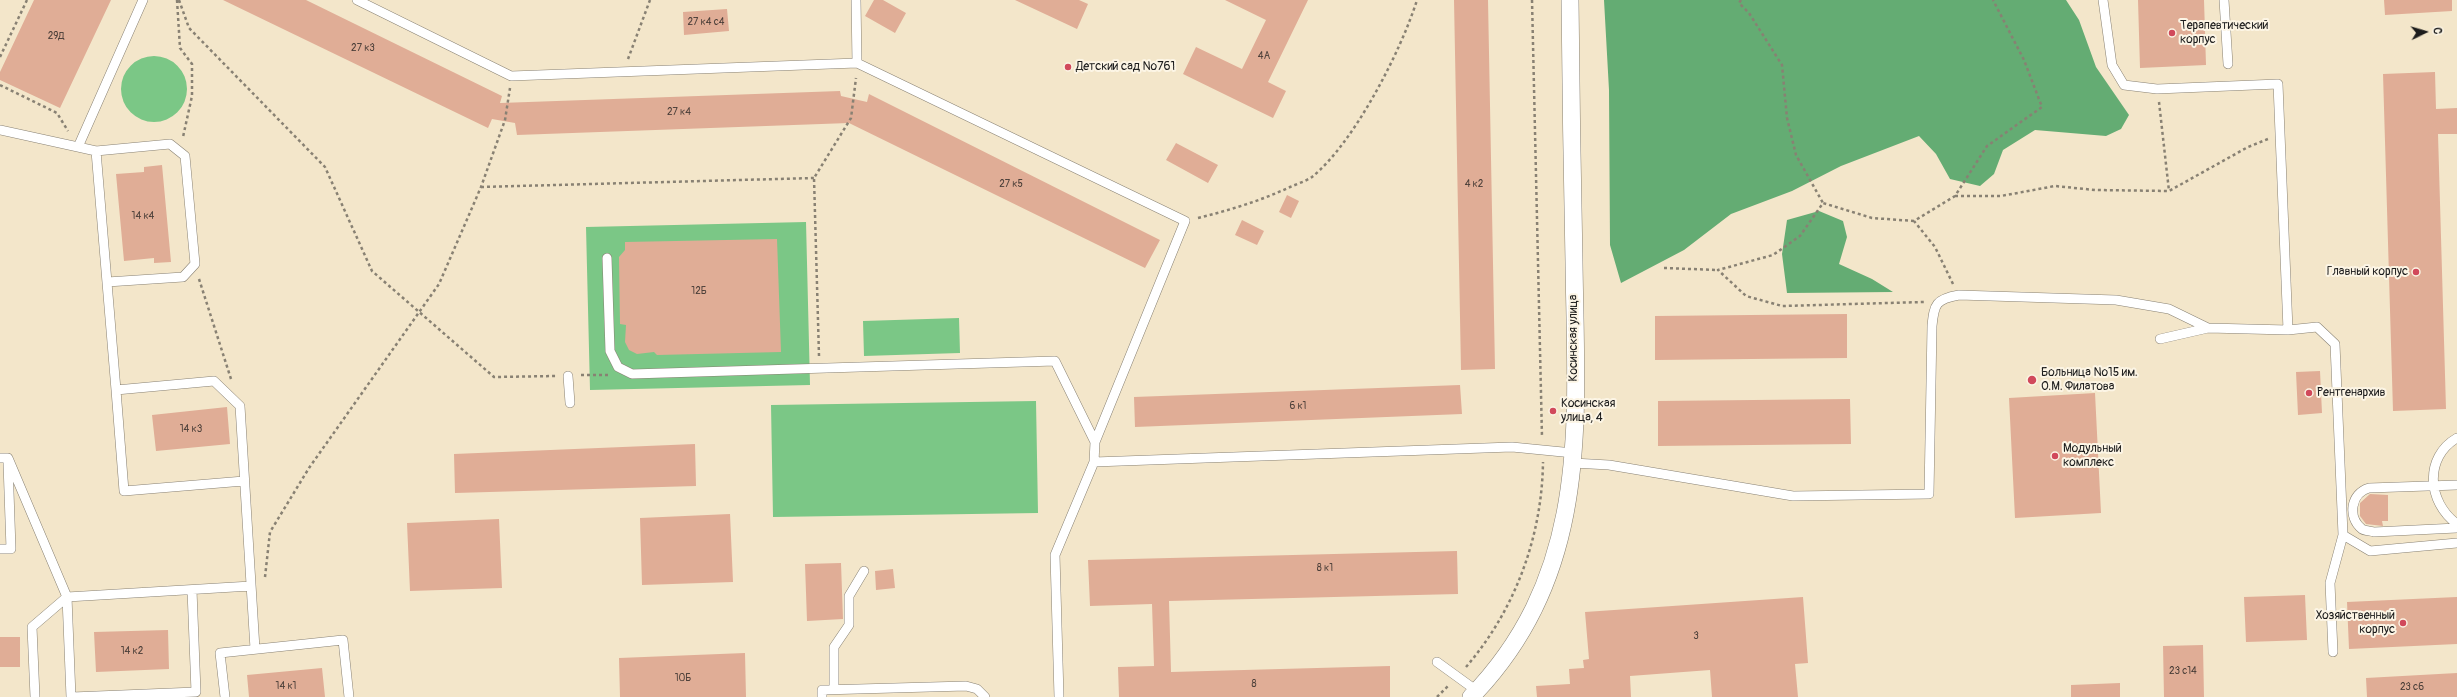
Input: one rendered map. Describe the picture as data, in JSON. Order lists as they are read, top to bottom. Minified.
{"streets":{"street":["Косинская улица"]},"places":["Терапевтический корпус","Детский сад №761","Главный корпус","Больница №15 им. О.М. Филатова","Рентгенархив","Косинская улица, 4","Модульный комплекс","Хозяйственный корпус"],"house_numbers":["27 к4 с4","29Д","27 к3","4А","27 к4","27 к5","4 к2","14 к4","12Б","6 к1","14 к3","8 к1","3","14 к2","23 с14","10Б","8","14 к1","23 с6"],"north":"right"}
